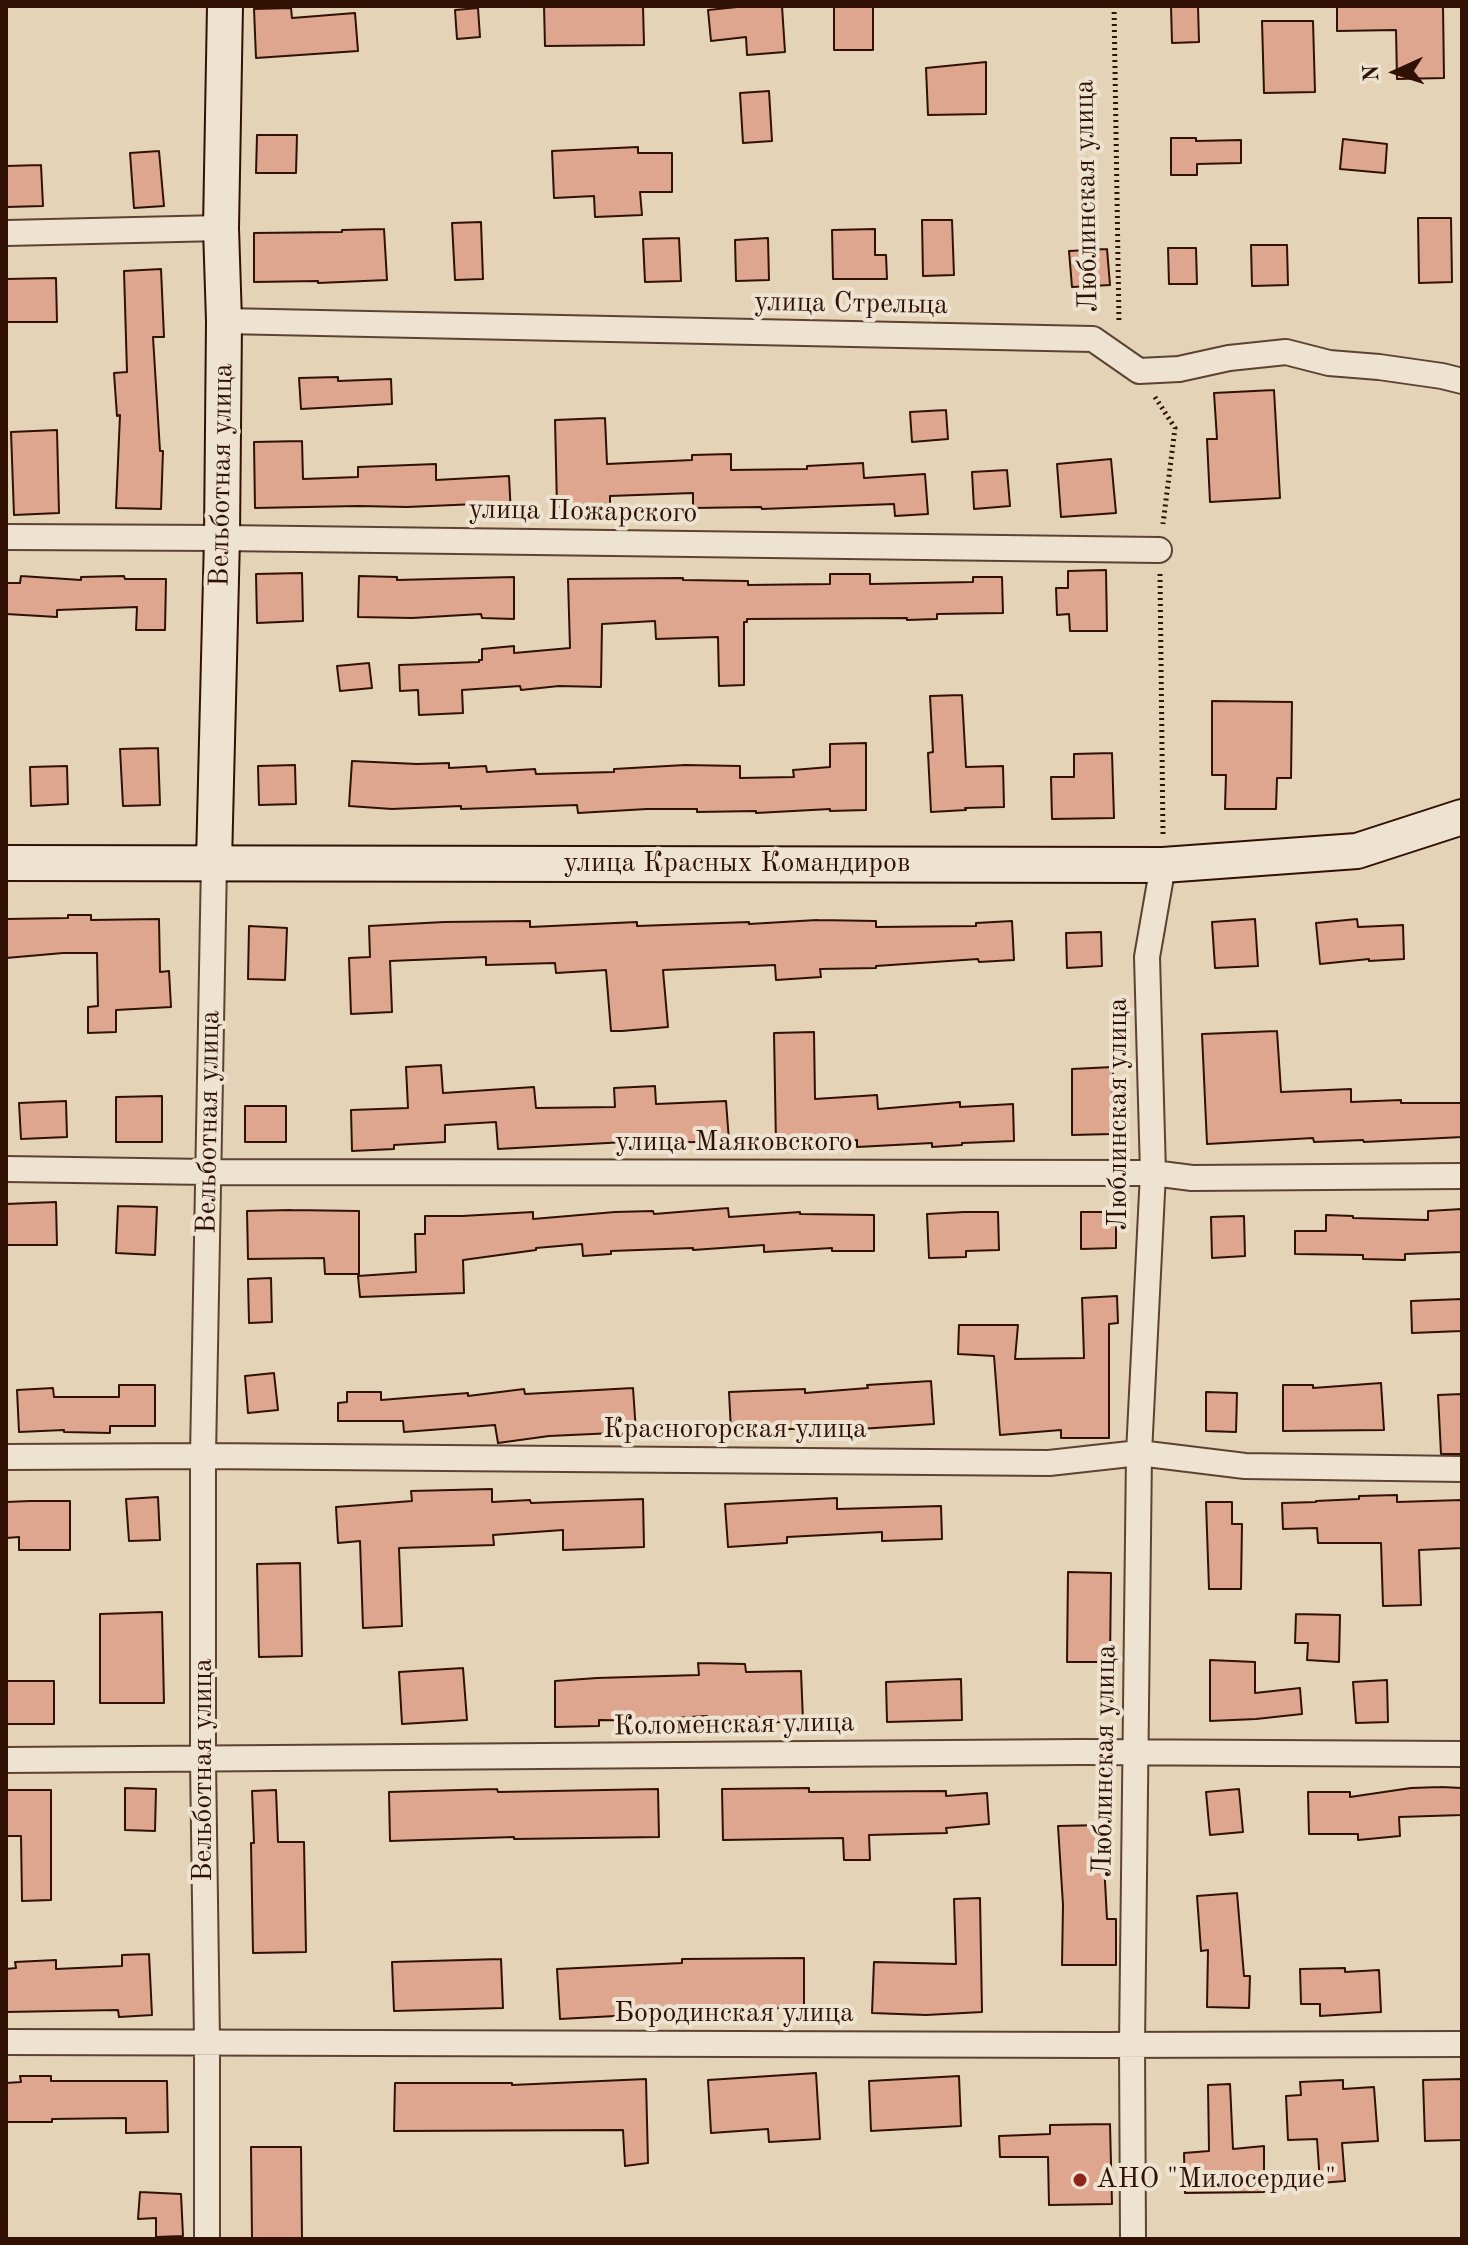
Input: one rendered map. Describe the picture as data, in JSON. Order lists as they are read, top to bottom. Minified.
{"streets":{"street":["Люблинская улица","улица Стрельца","Вельботная улица","улица Пожарского","улица Красных Командиров","улица Маяковского","Красногорская улица","Коломенская улица","Бородинская улица"]},"crossings":[["Люблинская улица","улица Стрельца"],["Люблинская улица","улица Пожарского"],["Люблинская улица","улица Красных Командиров"],["Люблинская улица","улица Маяковского"],["Люблинская улица","Красногорская улица"],["Люблинская улица","Коломенская улица"],["Люблинская улица","Бородинская улица"],["улица Стрельца","Вельботная улица"],["Вельботная улица","улица Пожарского"],["Вельботная улица","улица Красных Командиров"],["Вельботная улица","улица Маяковского"],["Вельботная улица","Красногорская улица"],["Вельботная улица","Коломенская улица"],["Вельботная улица","Бородинская улица"]],"places":["АНО \"Милосердие\""],"north":"left"}
